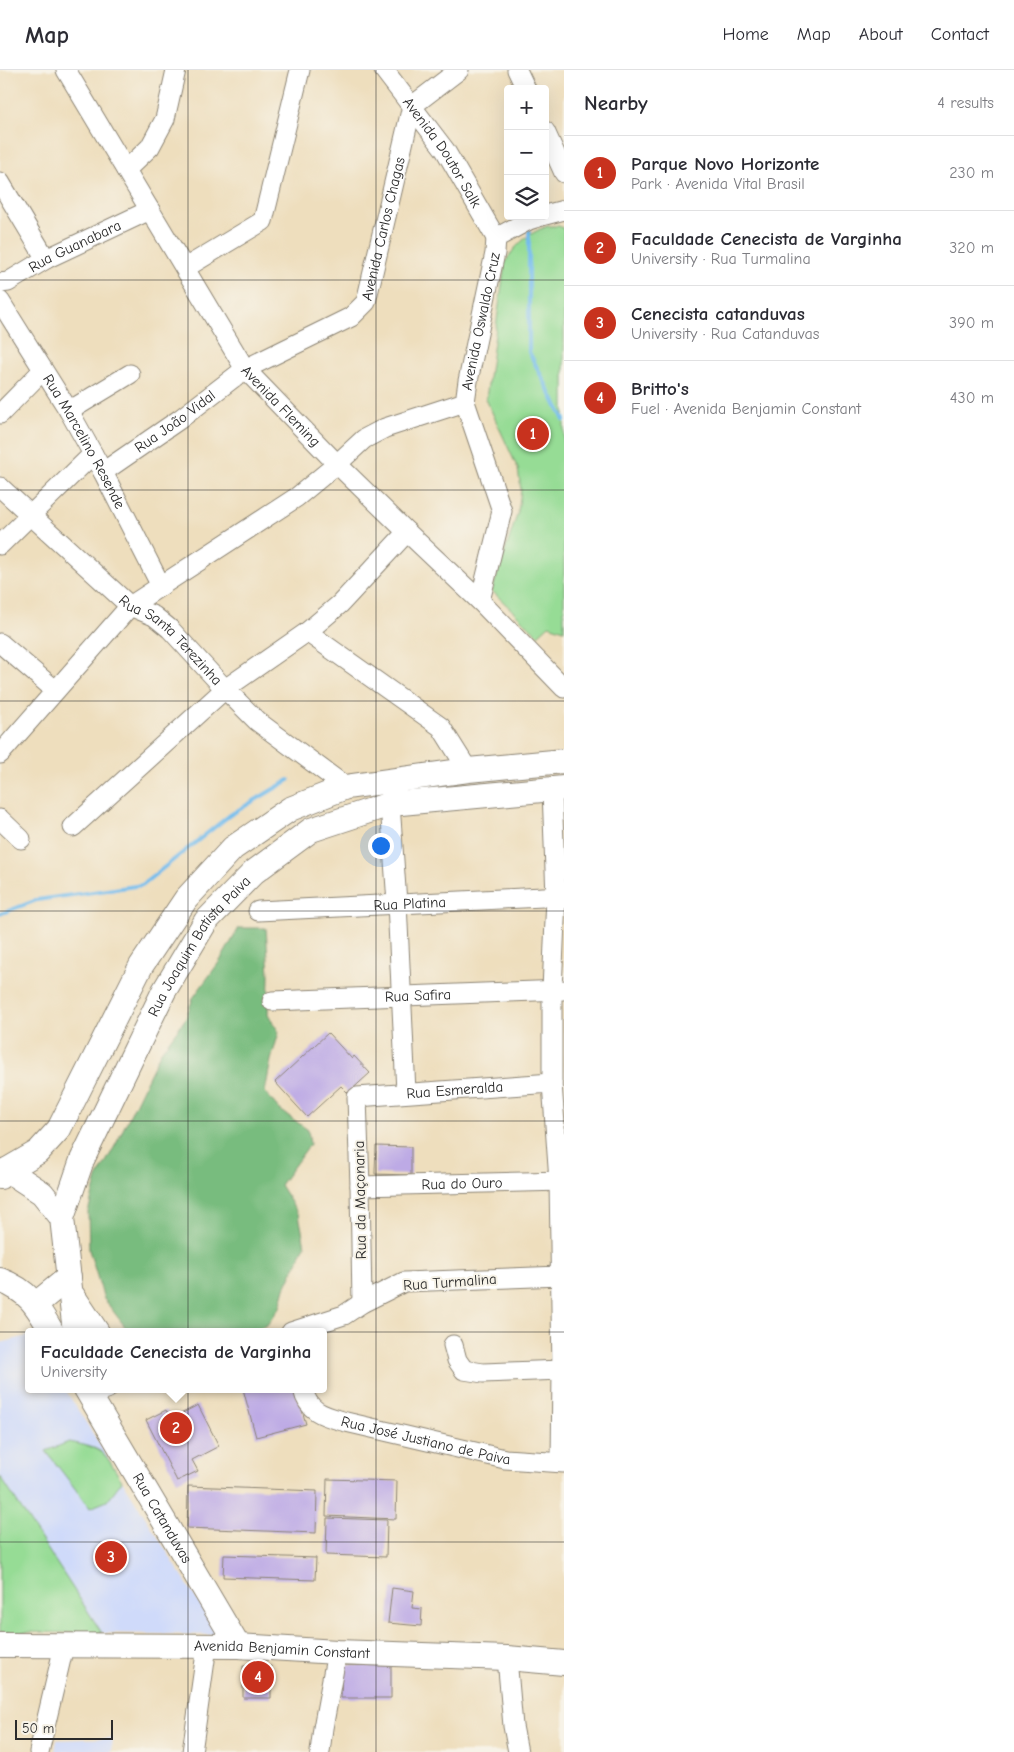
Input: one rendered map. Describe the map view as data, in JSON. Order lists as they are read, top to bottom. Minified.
{"streets":{"main road":["Rua Joaquim Batista Paiva","Rua Catanduvas","Avenida Benjamin Constant"],"street":["Avenida Doutor Salk","Avenida Carlos Chagas","Rua Guanabara","Avenida Oswaldo Cruz","Avenida Fleming","Rua João Vidal","Rua Marcelino Resende","Rua Santa Terezinha","Rua Platina","Rua Safira","Rua Esmeralda","Rua do Ouro","Rua da Maçonaria","Rua Turmalina","Rua José Justiano de Paiva"]},"crossings":[["Avenida Doutor Salk","Avenida Carlos Chagas"],["Avenida Doutor Salk","Avenida Oswaldo Cruz"],["Avenida Carlos Chagas","Avenida Fleming"],["Avenida Carlos Chagas","Rua João Vidal"],["Rua Guanabara","Avenida Fleming"],["Avenida Oswaldo Cruz","Avenida Fleming"],["Avenida Oswaldo Cruz","Rua Marcelino Resende"],["Avenida Oswaldo Cruz","Rua Santa Terezinha"],["Avenida Fleming","Rua João Vidal"],["Rua João Vidal","Rua Marcelino Resende"],["Rua Esmeralda","Rua da Maçonaria"],["Rua do Ouro","Rua da Maçonaria"],["Rua da Maçonaria","Rua Turmalina"],["Rua Catanduvas","Avenida Benjamin Constant"]],"scale_bar":"50 m","page":{"header":"Map","nav":["Home","Map","About","Contact"],"heading":["Nearby","4 results"],"map_buttons":["+","−"],"list":[{"mark":"1","name":"Parque Novo Horizonte","note":"Park · Avenida Vital Brasil","value":"230 m"},{"mark":"2","name":"Faculdade Cenecista de Varginha","note":"University · Rua Turmalina","value":"320 m"},{"mark":"3","name":"Cenecista catanduvas","note":"University · Rua Catanduvas","value":"390 m"},{"mark":"4","name":"Britto's","note":"Fuel · Avenida Benjamin Constant","value":"430 m"}],"pins":["1","2","3","4"],"popup":["Faculdade Cenecista de Varginha","University"],"scale":"50 m"}}
